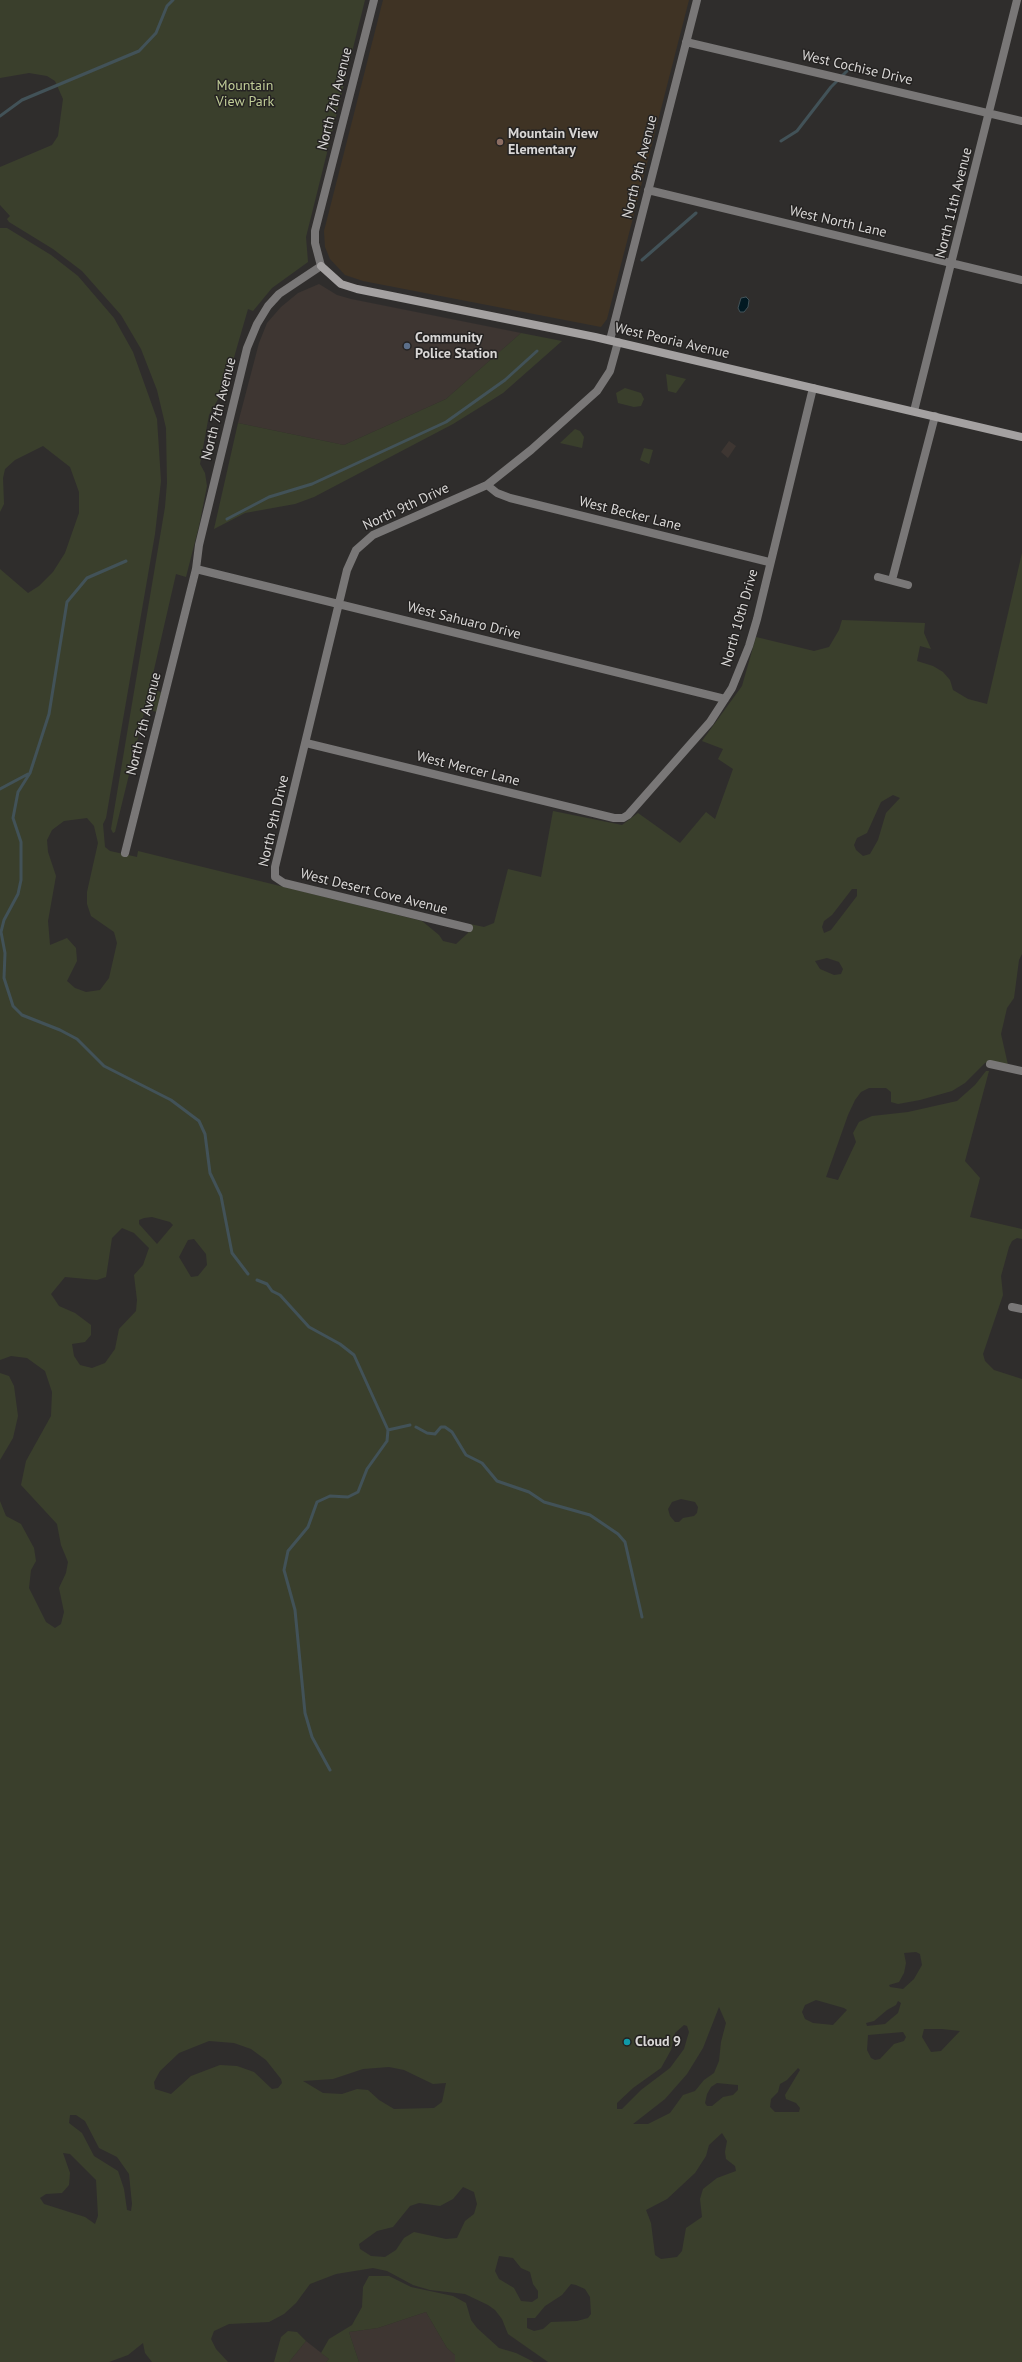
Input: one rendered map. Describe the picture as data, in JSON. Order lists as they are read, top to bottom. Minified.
{"streets":{"main road":["West Peoria Avenue"],"street":["West Cochise Drive","North 7th Avenue","North 9th Avenue","North 11th Avenue","West North Lane","North 9th Drive","West Becker Lane","North 10th Drive","West Sahuaro Drive","West Mercer Lane","West Desert Cove Avenue"]},"crossings":[["West Cochise Drive","North 9th Avenue"],["West Cochise Drive","North 11th Avenue"],["North 7th Avenue","West Peoria Avenue"],["North 7th Avenue","West Sahuaro Drive"],["North 9th Avenue","West North Lane"],["North 9th Avenue","West Peoria Avenue"],["North 9th Avenue","North 9th Drive"],["North 11th Avenue","West North Lane"],["North 11th Avenue","West Peoria Avenue"],["West Peoria Avenue","North 9th Drive"],["West Peoria Avenue","North 10th Drive"],["North 9th Drive","West Becker Lane"],["North 9th Drive","West Sahuaro Drive"],["North 9th Drive","West Mercer Lane"],["North 9th Drive","West Desert Cove Avenue"],["West Becker Lane","North 10th Drive"],["North 10th Drive","West Sahuaro Drive"],["North 10th Drive","West Mercer Lane"]],"parks":["Mountain View Park"],"places":["Mountain View Elementary","Community Police Station","Cloud 9"]}
